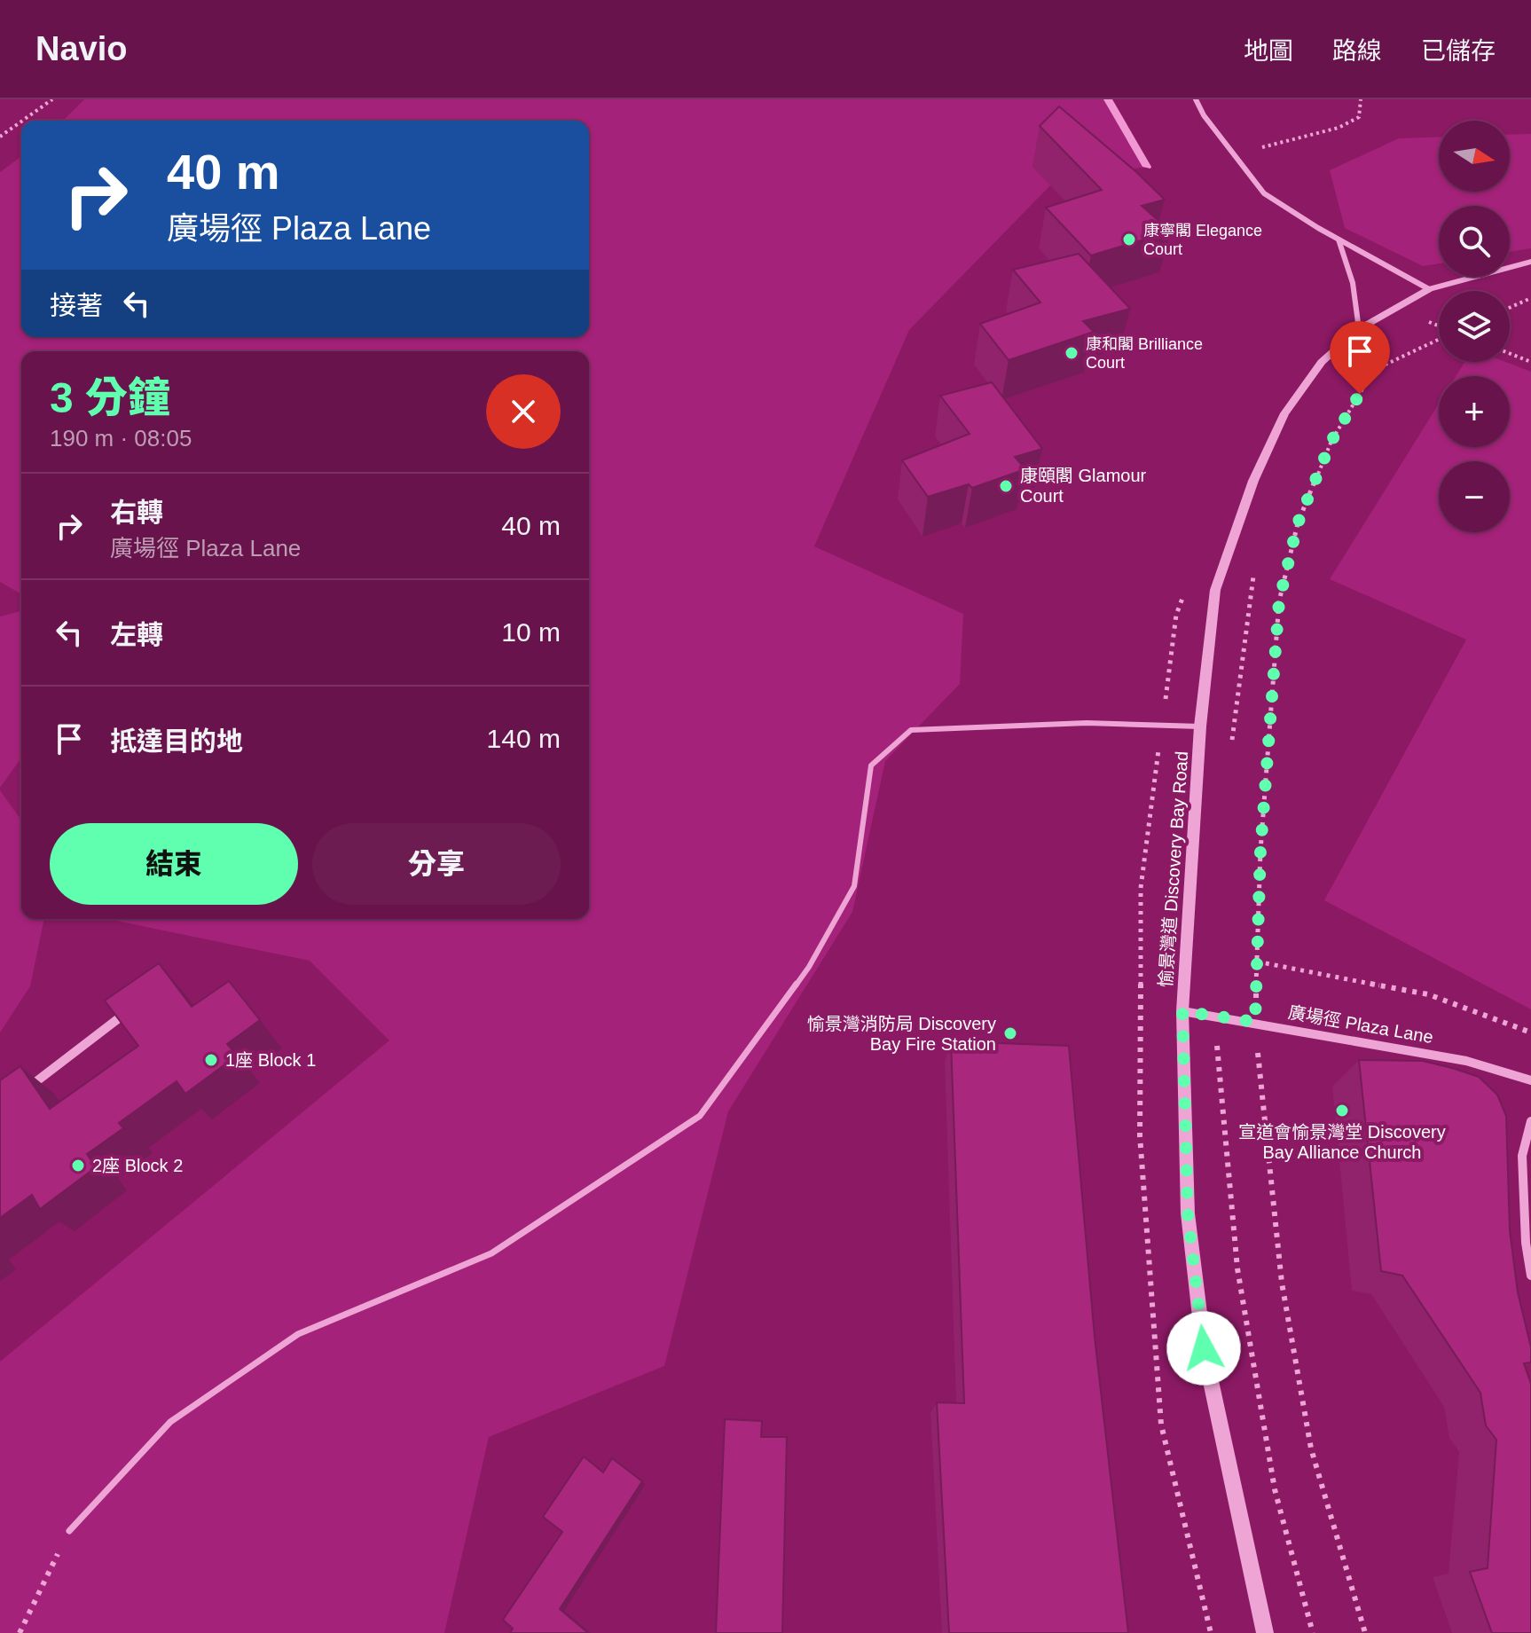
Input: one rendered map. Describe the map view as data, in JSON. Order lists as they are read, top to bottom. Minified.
{"streets":{"street":["愉景灣道 Discovery Bay Road","廣場徑 Plaza Lane"]},"crossings":[["愉景灣道 Discovery Bay Road","廣場徑 Plaza Lane"]],"places":["康寧閣 Elegance Court","康和閣 Brilliance Court","康頤閣 Glamour Court","愉景灣消防局 Discovery Bay Fire Station","1座 Block 1","宣道會愉景灣堂 Discovery Bay Alliance Church","2座 Block 2"],"north":"right","page":{"header":"Navio","nav":["地圖","路線","已儲存"],"map_buttons":["+","−"],"turn":["40 m","廣場徑 Plaza Lane"],"then":"接著","heading":["3 分鐘","190 m · 08:05"],"list":[{"name":"右轉","note":"廣場徑 Plaza Lane","value":"40 m"},{"name":"左轉","value":"10 m"},{"name":"抵達目的地","value":"140 m"}],"buttons":["結束","分享"]}}
